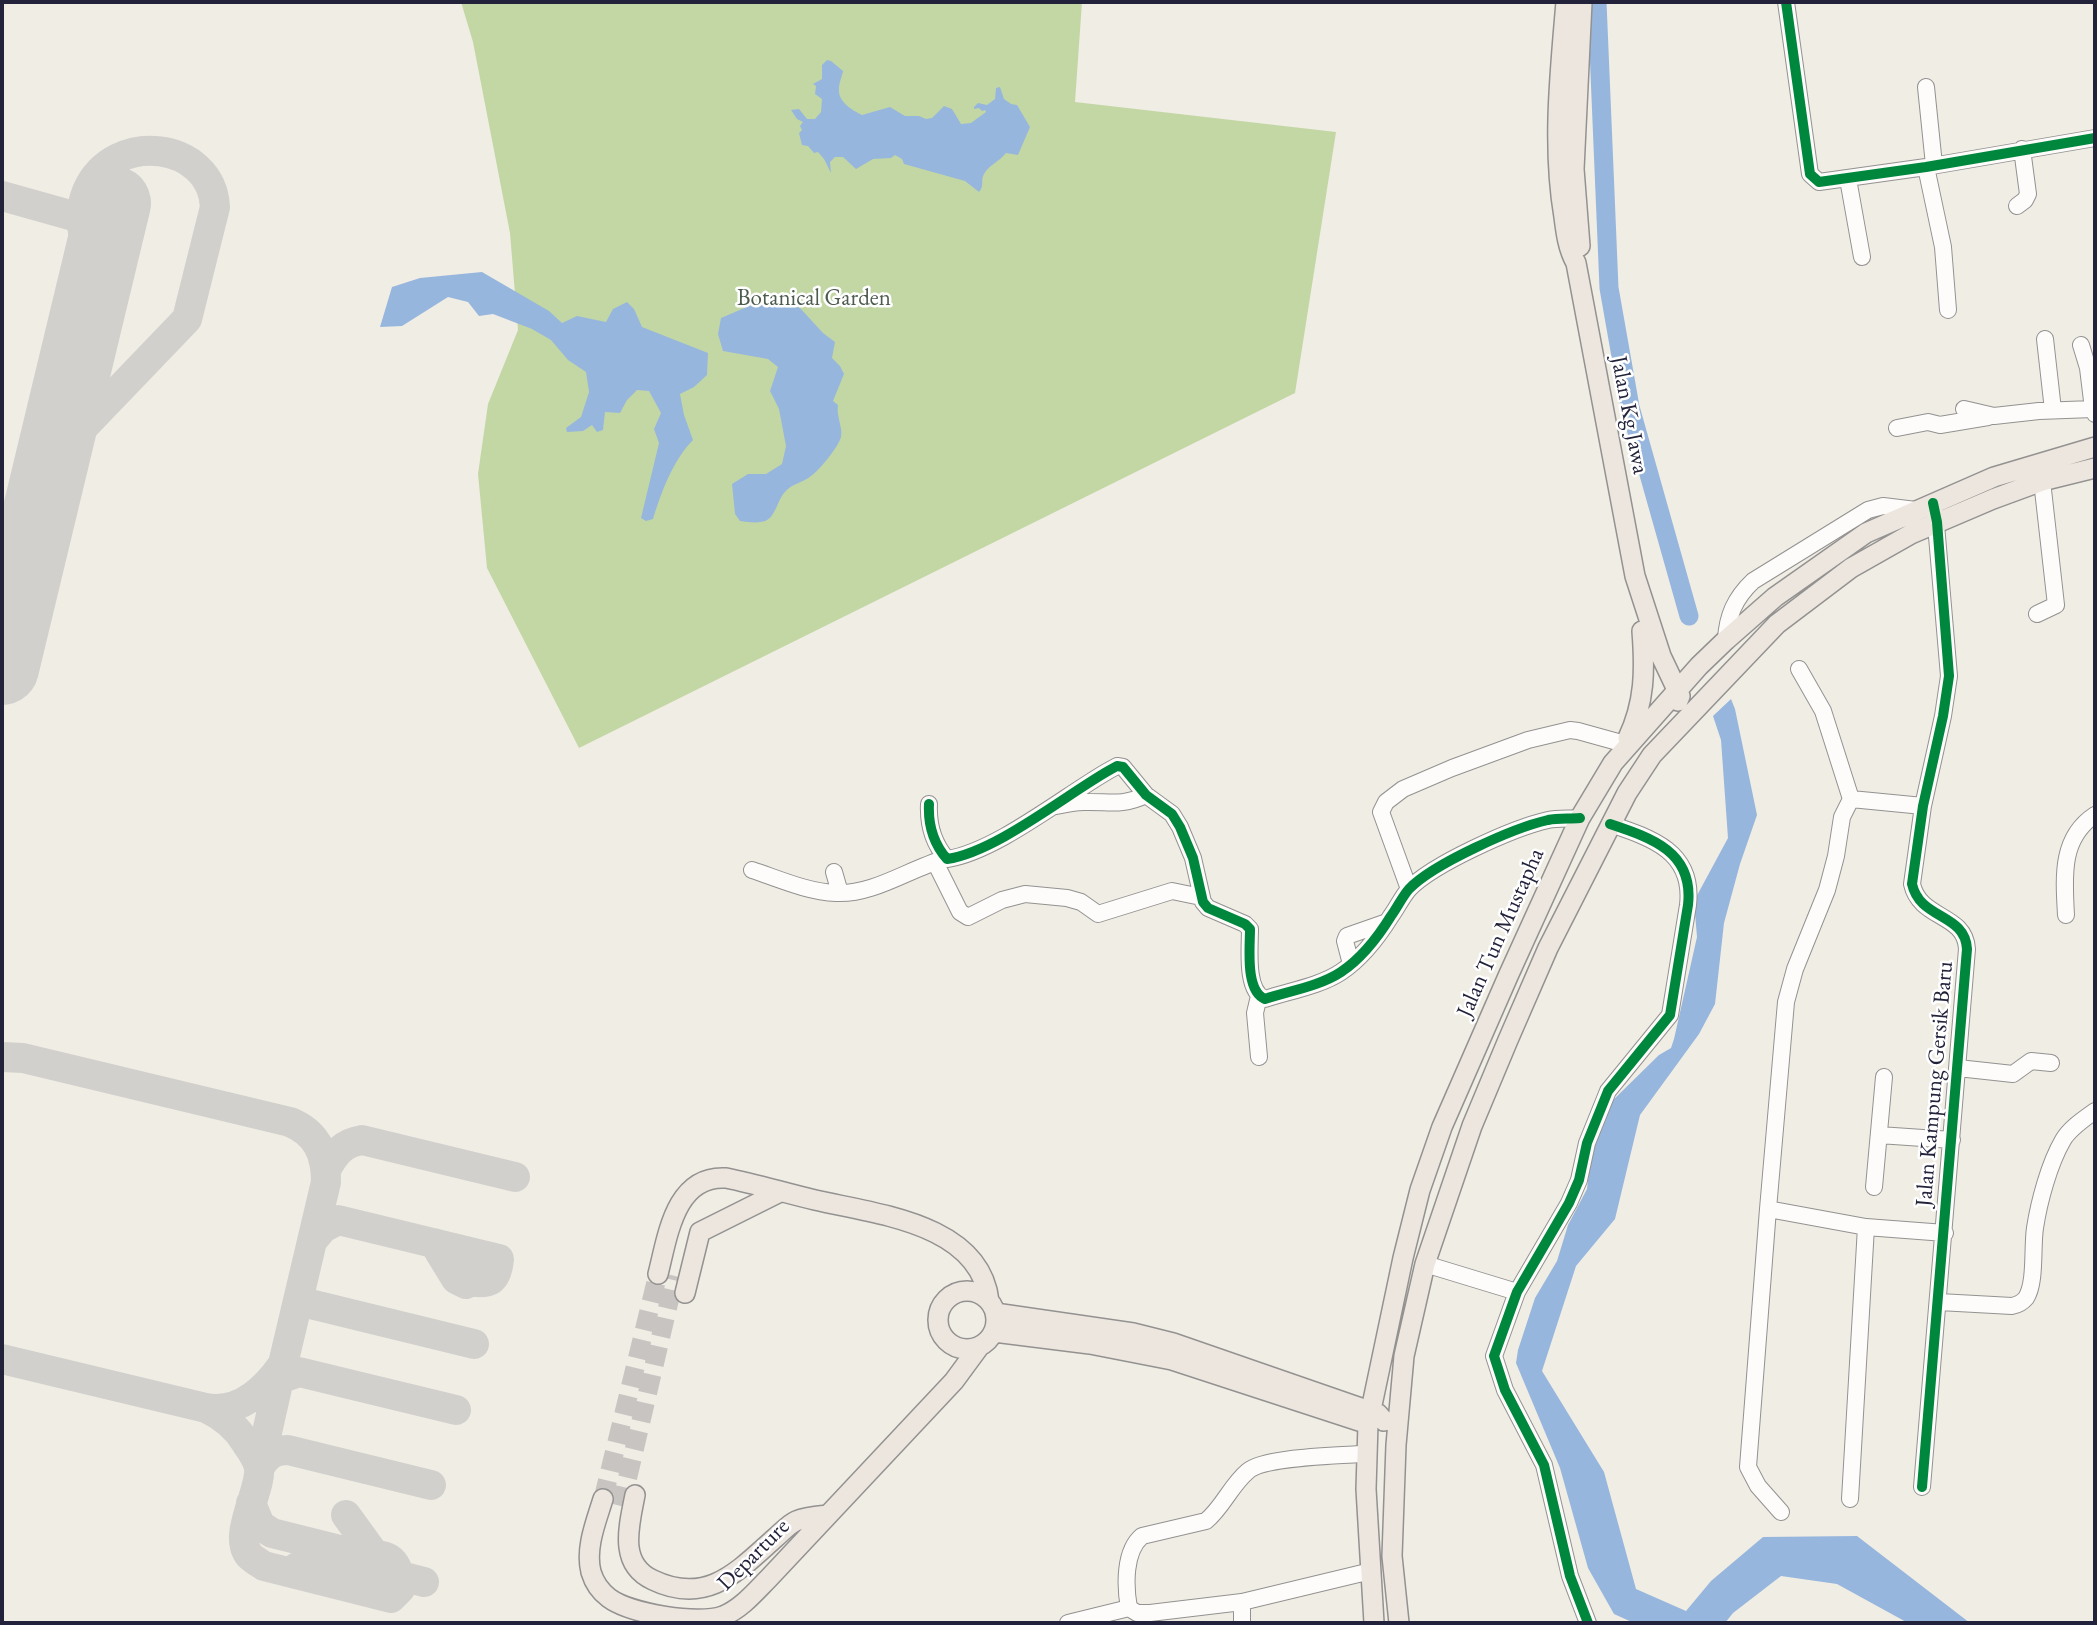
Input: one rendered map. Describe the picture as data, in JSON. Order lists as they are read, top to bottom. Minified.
{"streets":{"main road":["Jalan Kg Jawa","Jalan Tun Mustapha","Departure"],"street":["Jalan Kampung Gersik Baru"]},"crossings":[["Jalan Kg Jawa","Jalan Tun Mustapha"],["Jalan Tun Mustapha","Jalan Kampung Gersik Baru"]],"parks":["Botanical Garden"]}
